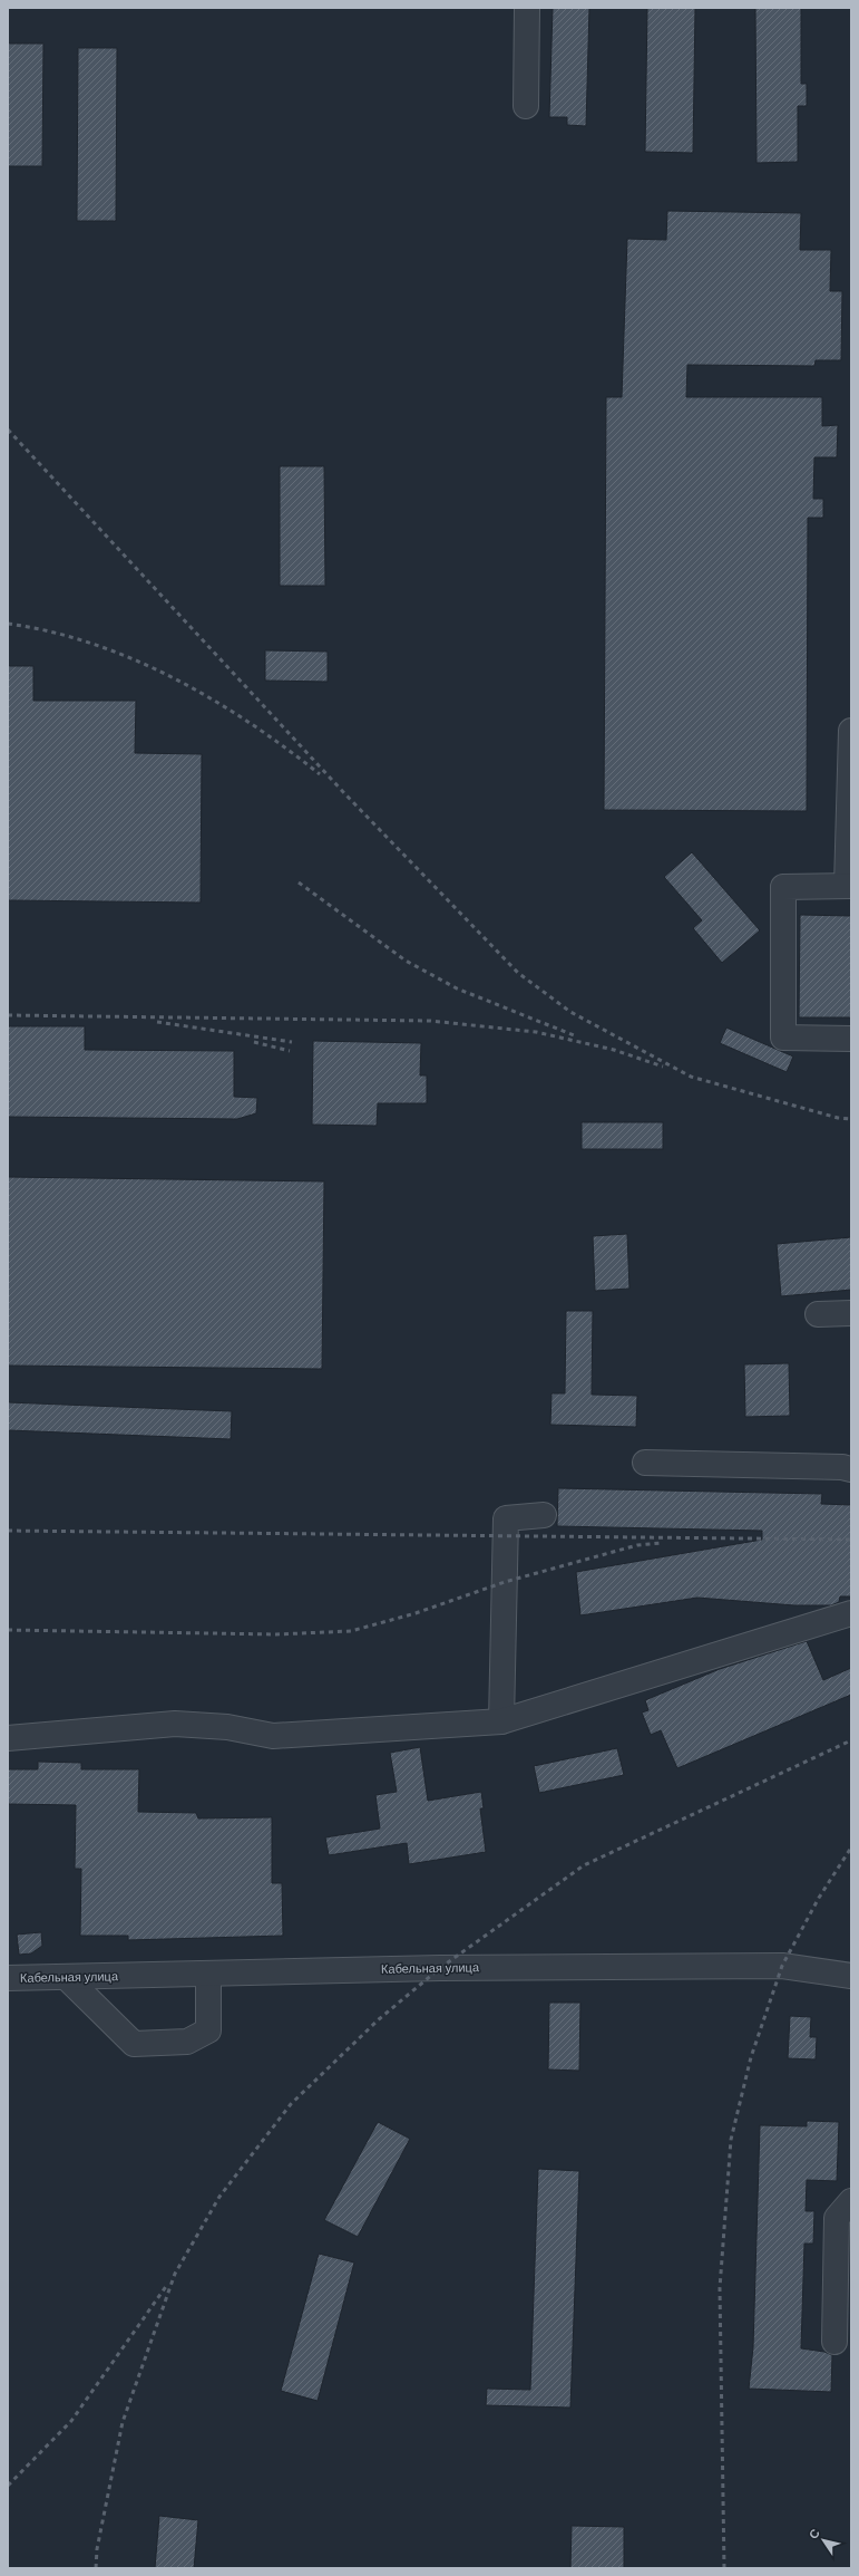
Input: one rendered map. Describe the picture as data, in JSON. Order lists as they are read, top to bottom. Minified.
{"streets":{"street":["Кабельная улица"]},"north":"top left"}
